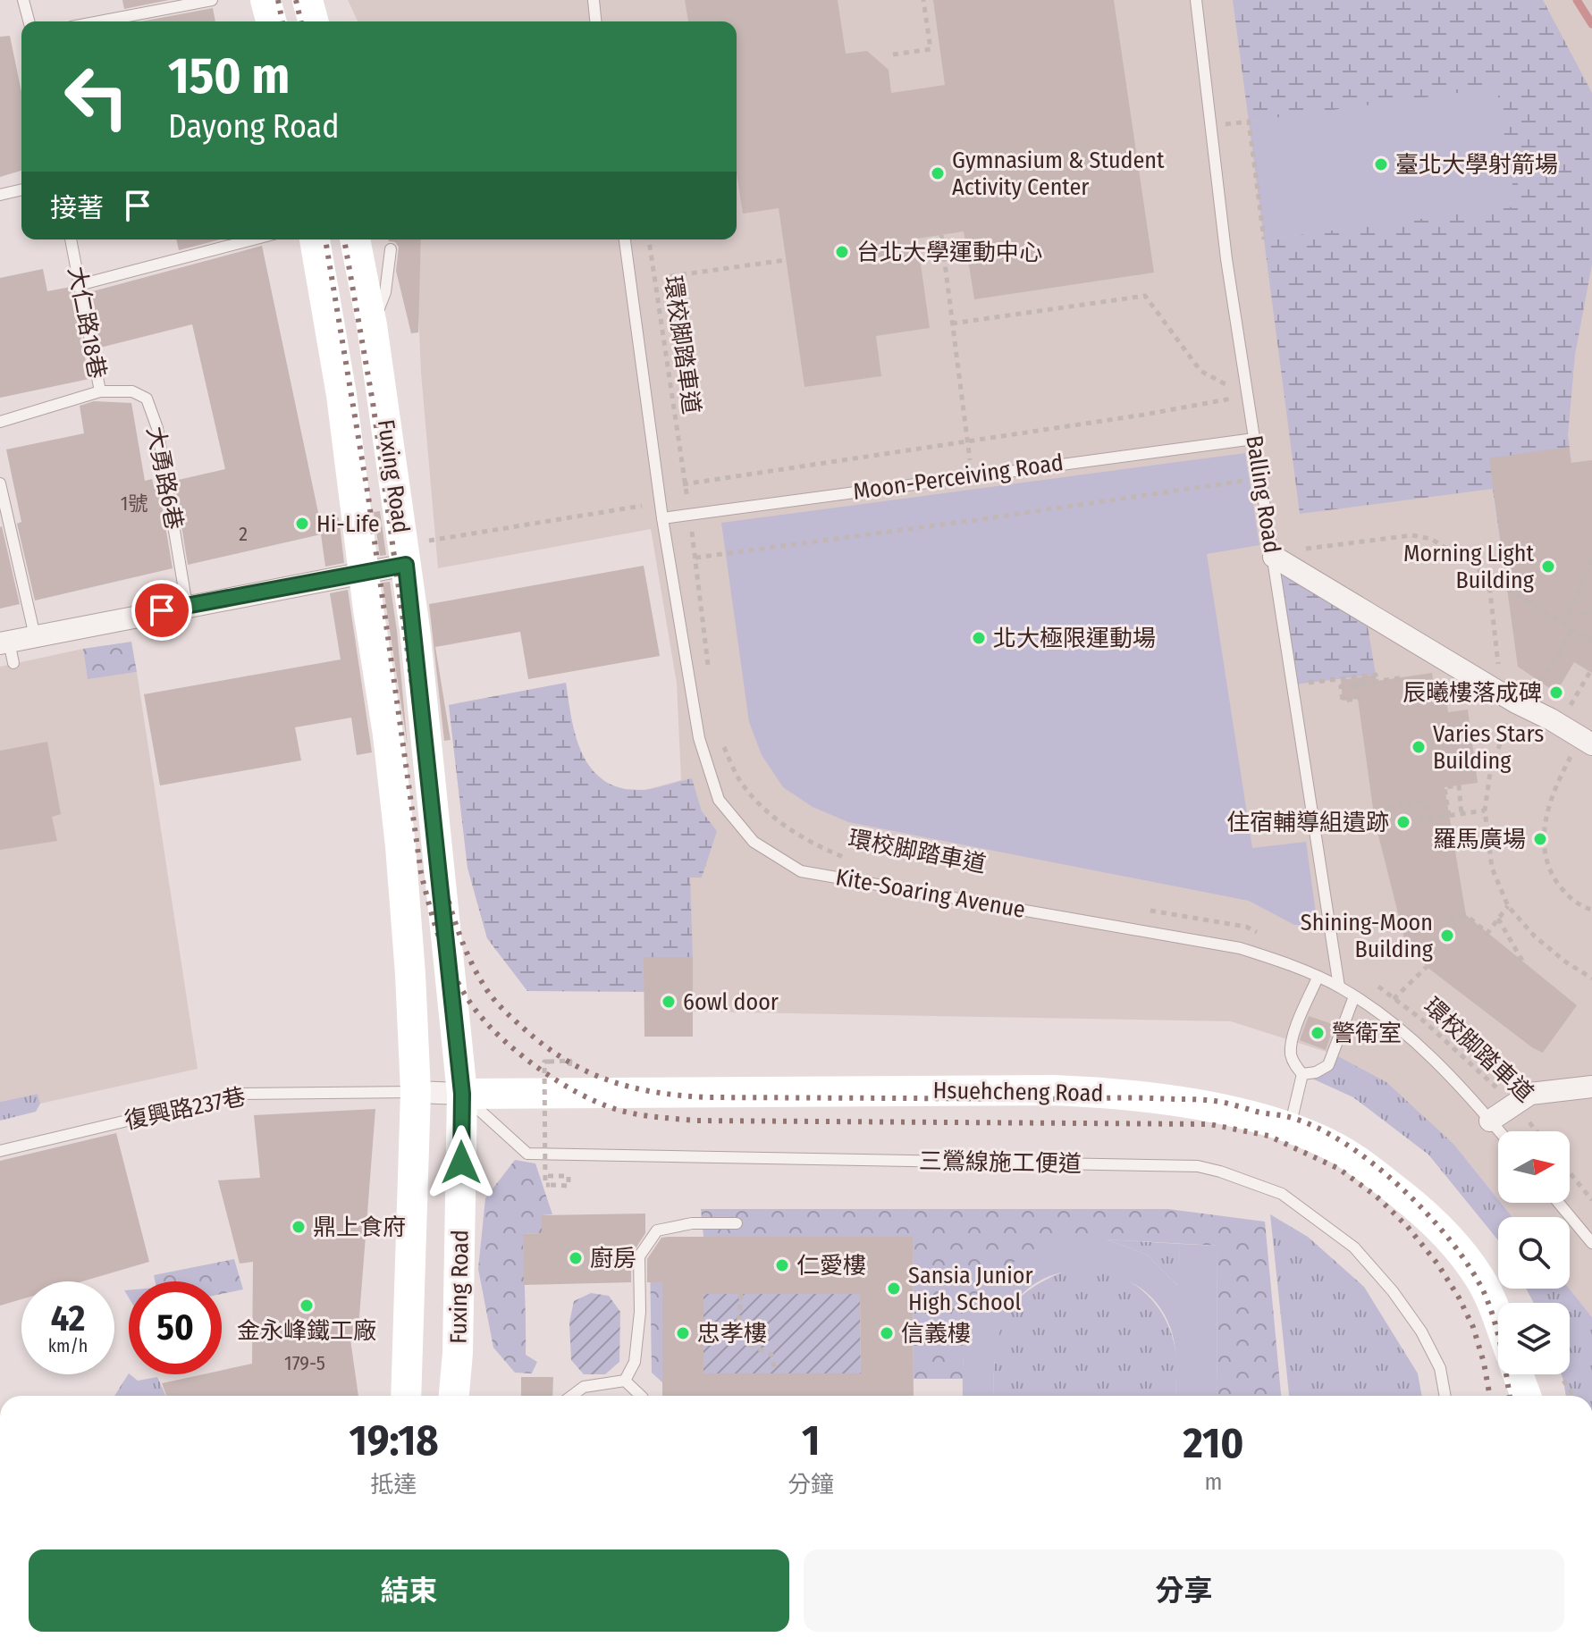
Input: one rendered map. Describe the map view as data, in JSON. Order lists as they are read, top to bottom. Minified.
{"streets":{"main road":["Fuxing Road","Hsuehcheng Road"],"lane":["大仁路18巷","Moon-Perceiving Road","大勇路6巷","Balling Road","Kite-Soaring Avenue","復興路237巷","三鶯線施工便道"],"path":["環校脚踏車道"]},"crossings":[["大仁路18巷","大勇路6巷"],["環校脚踏車道","Moon-Perceiving Road"],["環校脚踏車道","Balling Road"],["Fuxing Road","Hsuehcheng Road"],["Fuxing Road","復興路237巷"],["Fuxing Road","三鶯線施工便道"],["Moon-Perceiving Road","Balling Road"],["Moon-Perceiving Road","Kite-Soaring Avenue"],["Balling Road","Kite-Soaring Avenue"],["Hsuehcheng Road","復興路237巷"],["Hsuehcheng Road","三鶯線施工便道"]],"places":["臺北大學射箭場","Gymnasium & Student Activity Center","台北大學運動中心","Hi-Life","Morning Light Building","北大極限運動場","辰曦樓落成碑","Varies Stars Building","住宿輔導組遺跡","羅馬廣場","Shining-Moon Building","6owl door","警衛室","鼎上食府","廚房","仁愛樓","Sansia Junior High School","金永峰鐵工廠","忠孝樓","信義樓"],"house_numbers":["1號","2","179-5"],"north":"right","page":{"turn":["150 m","Dayong Road"],"then":"接著","speed":"42 km/h","limit":"50","eta":["19:18","抵達","1","分鐘","210","m"],"buttons":["結束","分享"]}}
